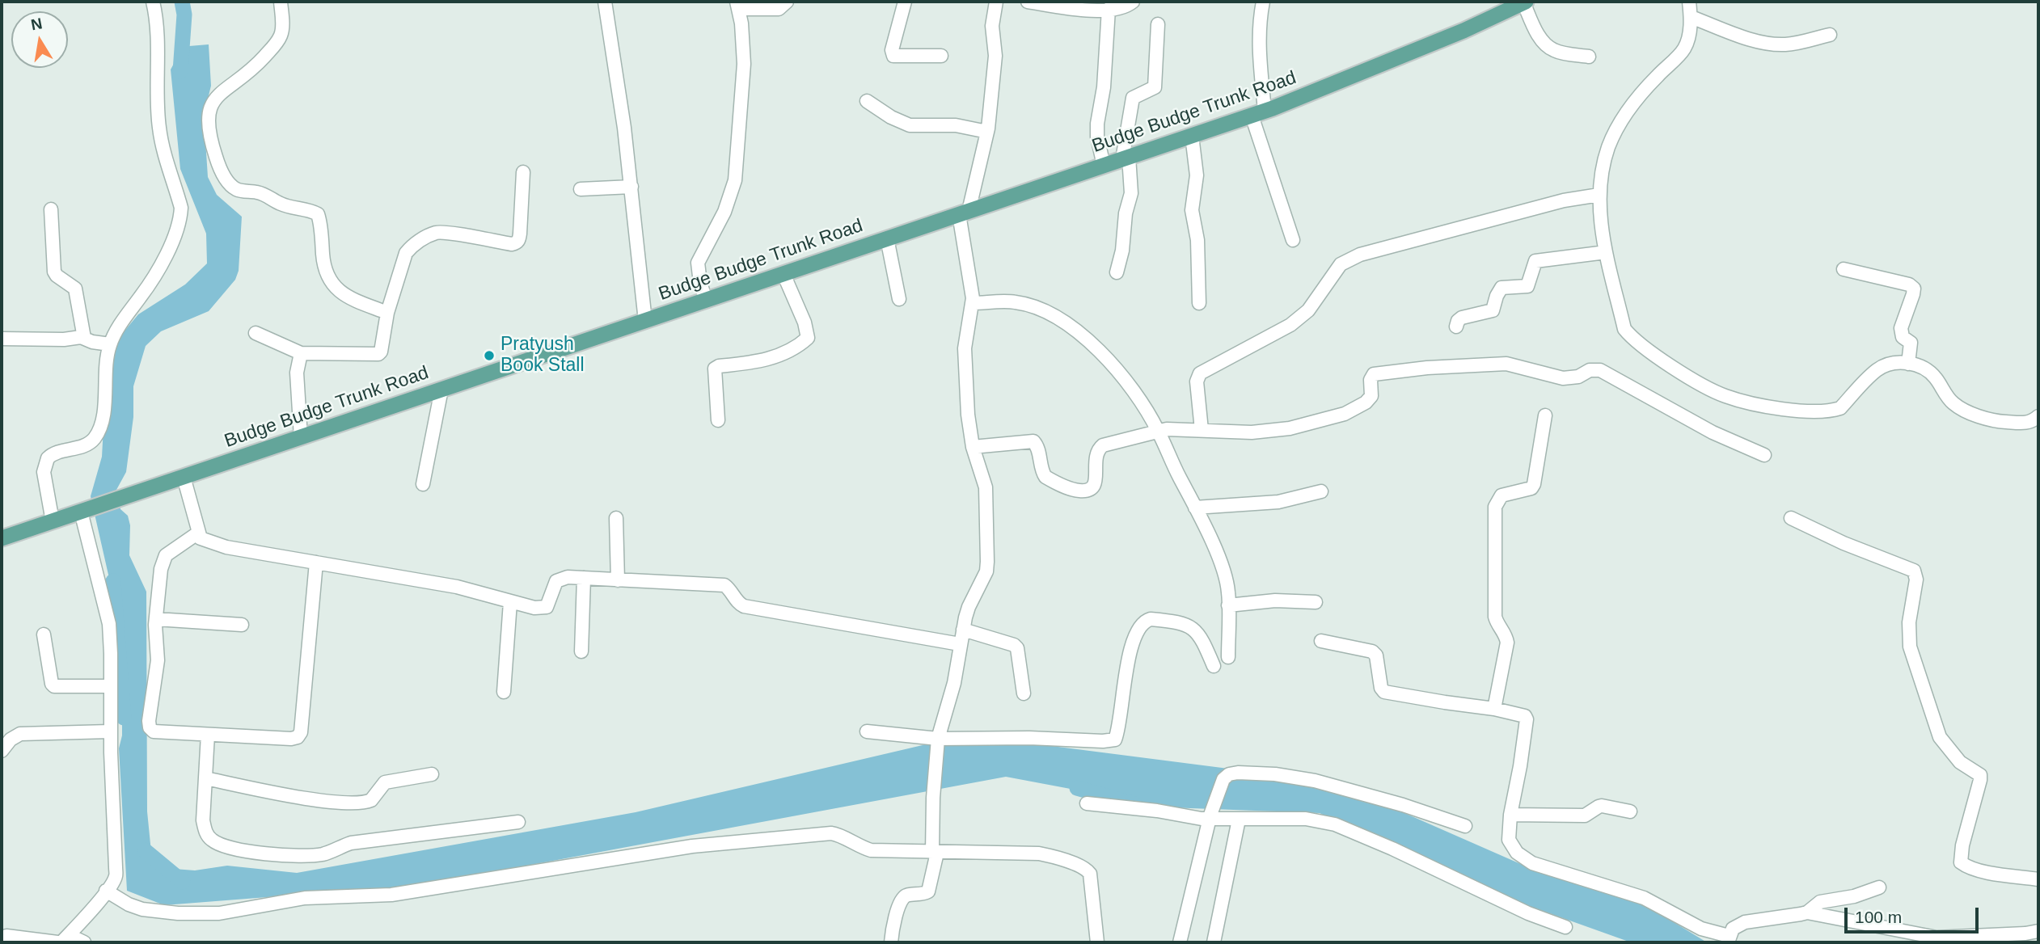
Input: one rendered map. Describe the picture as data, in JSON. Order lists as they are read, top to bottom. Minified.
{"streets":{"main road":["Budge Budge Trunk Road"]},"places":["Pratyush Book Stall"],"scale_bar":"100 m","north":"top"}
